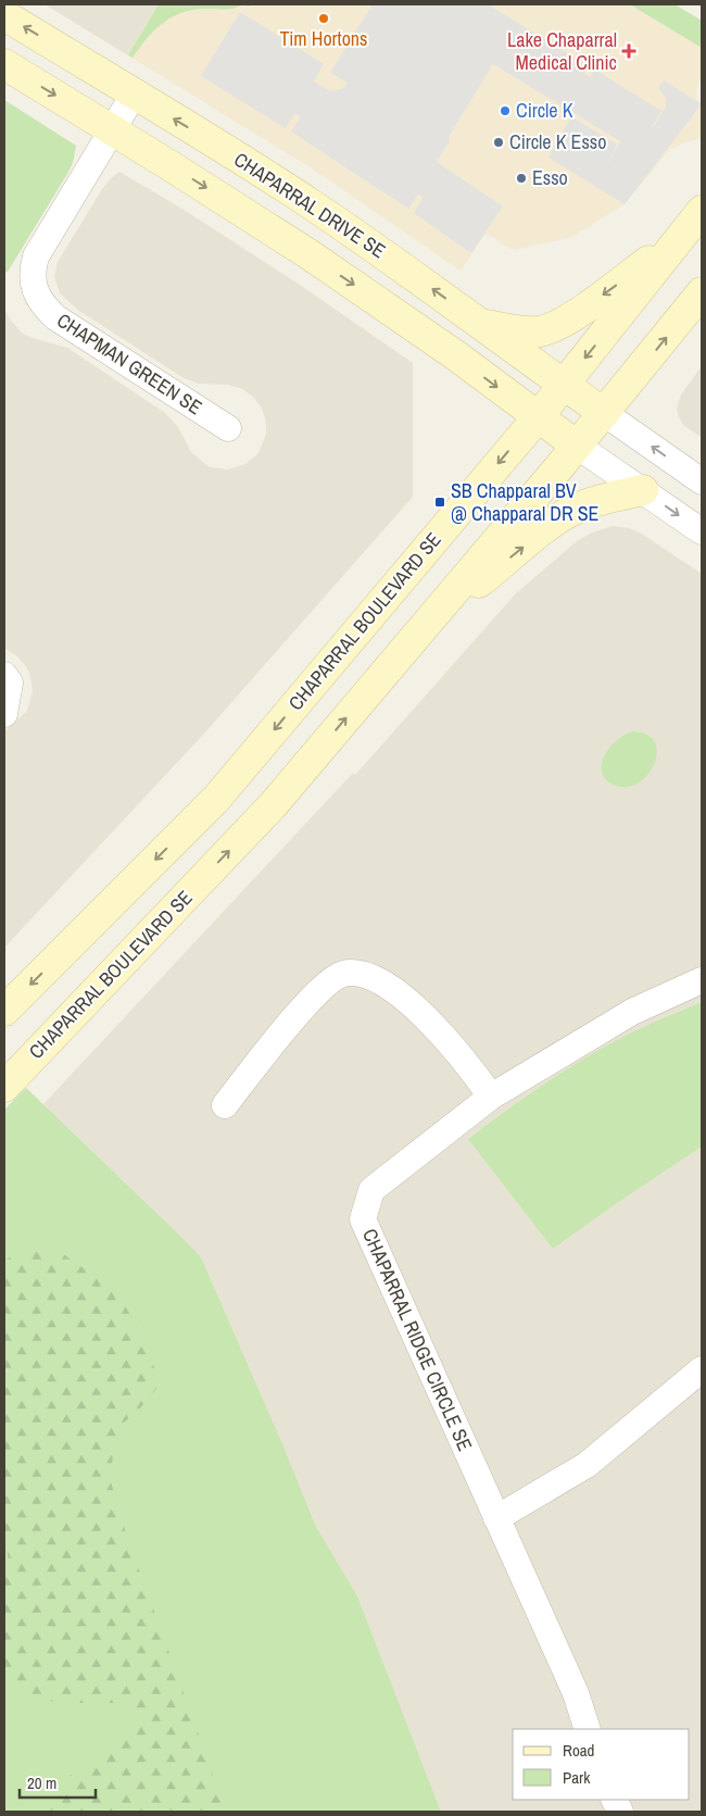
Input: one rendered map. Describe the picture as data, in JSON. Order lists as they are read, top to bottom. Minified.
{"streets":{"main road":["CHAPARRAL DRIVE SE","CHAPARRAL BOULEVARD SE"],"street":["CHAPMAN GREEN SE","CHAPARRAL RIDGE CIRCLE SE"]},"crossings":[["CHAPARRAL DRIVE SE","CHAPMAN GREEN SE"],["CHAPARRAL DRIVE SE","CHAPARRAL BOULEVARD SE"]],"places":{"other":["Tim Hortons","Circle K","Circle K Esso","Esso"],"health":["Lake Chaparral Medical Clinic"],"transit":["SB Chapparal BV @ Chapparal DR SE"]},"legend":["Road","Park"],"scale_bar":"20 m"}
